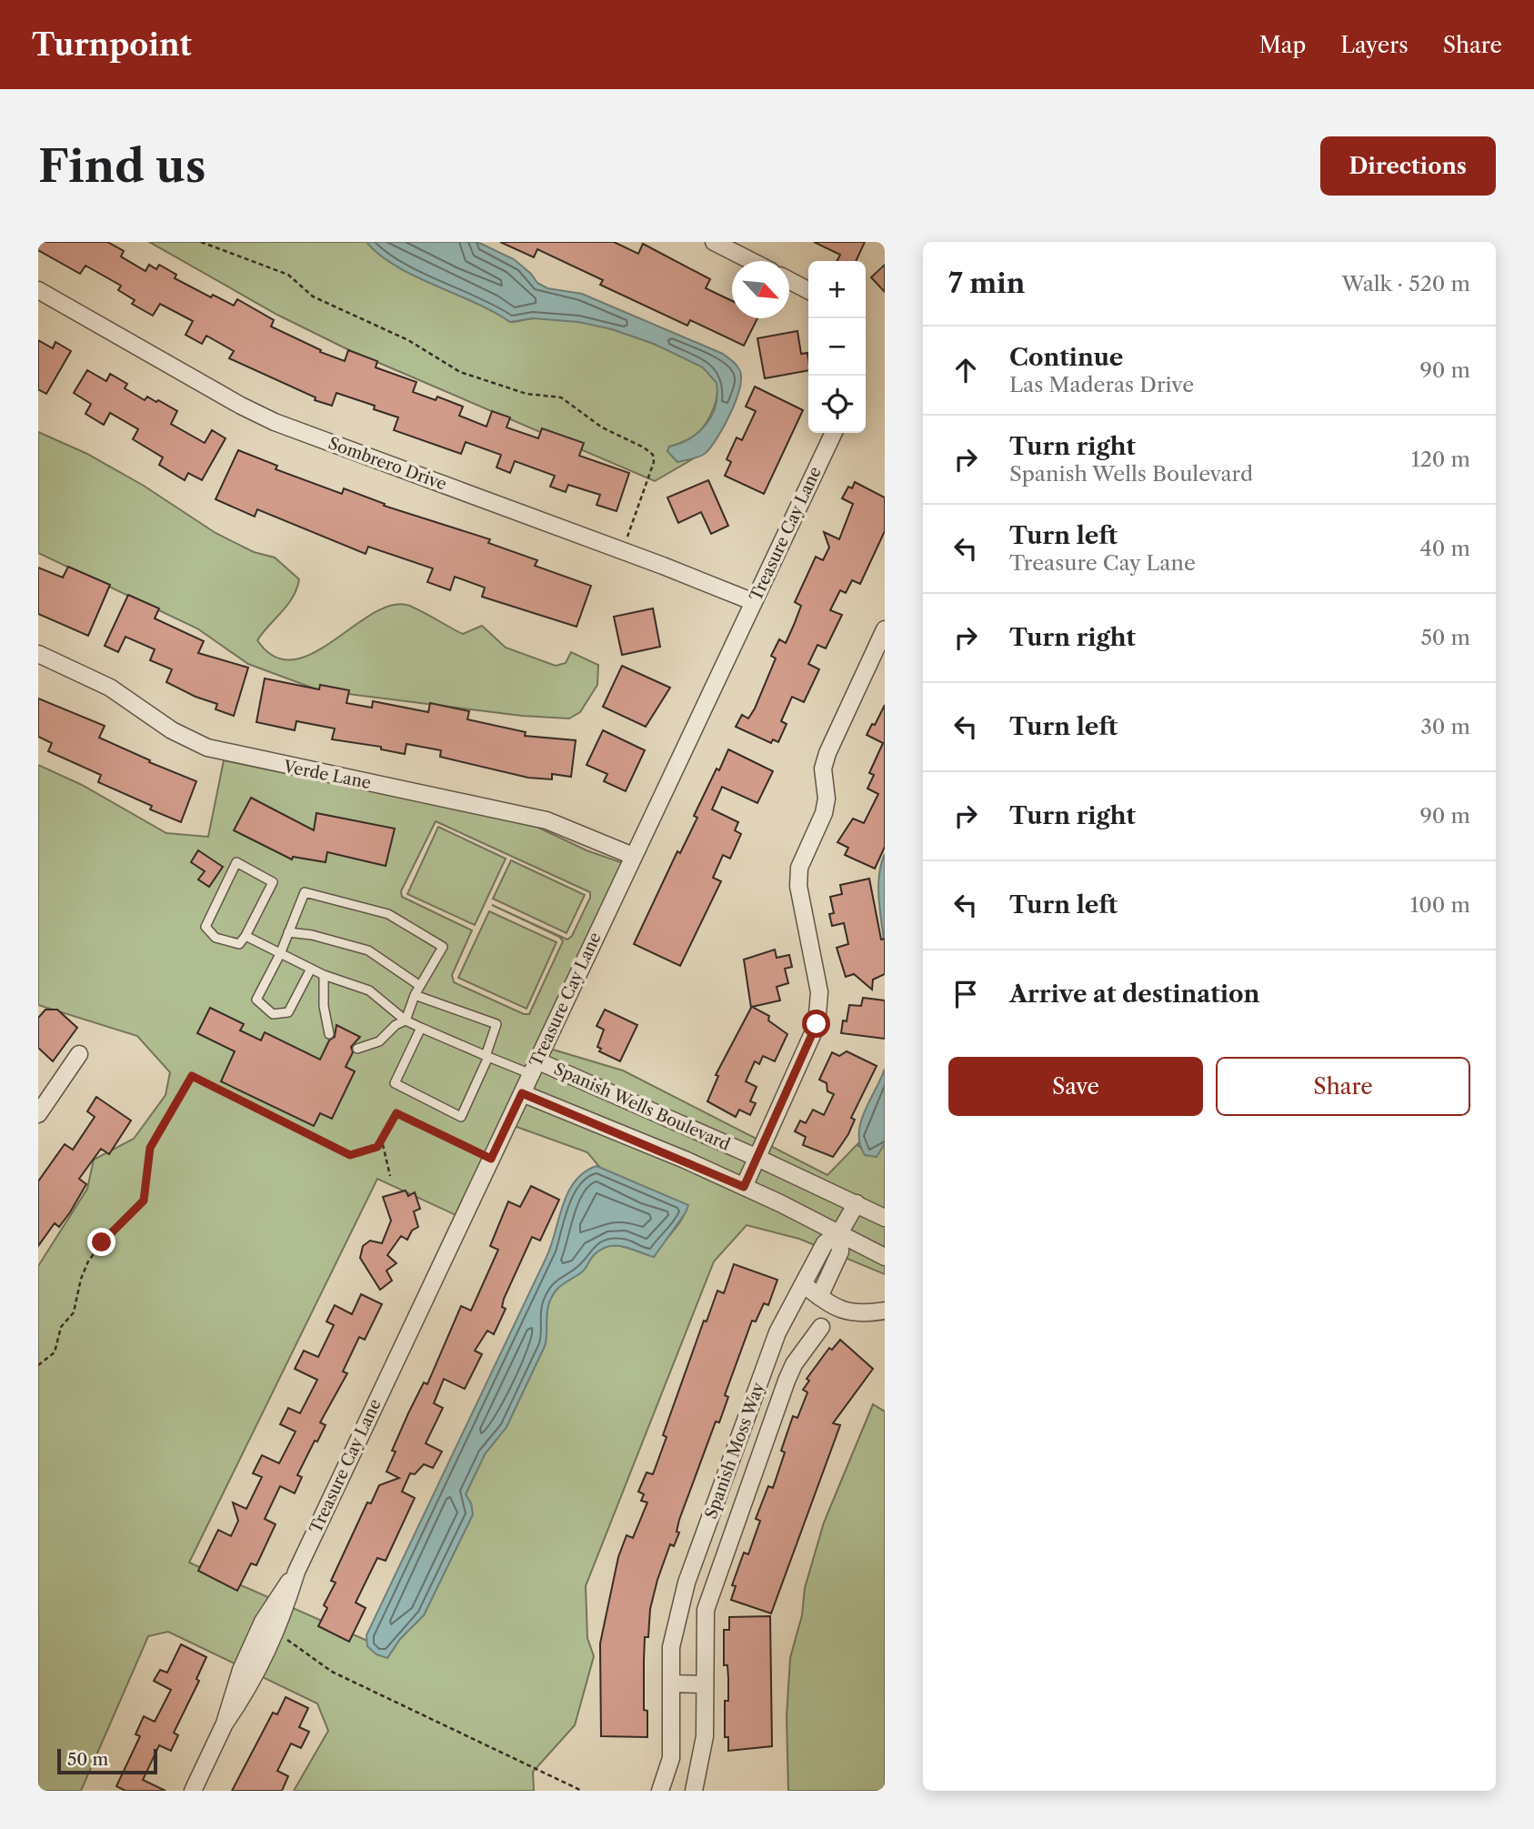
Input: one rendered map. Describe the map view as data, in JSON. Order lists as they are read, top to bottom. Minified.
{"streets":{"street":["Sombrero Drive","Treasure Cay Lane","Verde Lane","Spanish Wells Boulevard","Spanish Moss Way"]},"crossings":[["Sombrero Drive","Treasure Cay Lane"],["Treasure Cay Lane","Verde Lane"],["Treasure Cay Lane","Spanish Wells Boulevard"],["Spanish Wells Boulevard","Spanish Moss Way"]],"scale_bar":"50 m","north":"bottom right","page":{"header":"Turnpoint","nav":["Map","Layers","Share"],"buttons":["Directions",["Save","Share"]],"title":"Find us","heading":["7 min","Walk · 520 m"],"map_buttons":["+","−"],"list":[["Continue","Las Maderas Drive","90 m"],["Turn right","Spanish Wells Boulevard","120 m"],["Turn left","Treasure Cay Lane","40 m"],["Turn right","50 m"],["Turn left","30 m"],["Turn right","90 m"],["Turn left","100 m"],"Arrive at destination"],"scale":"50 m"}}
